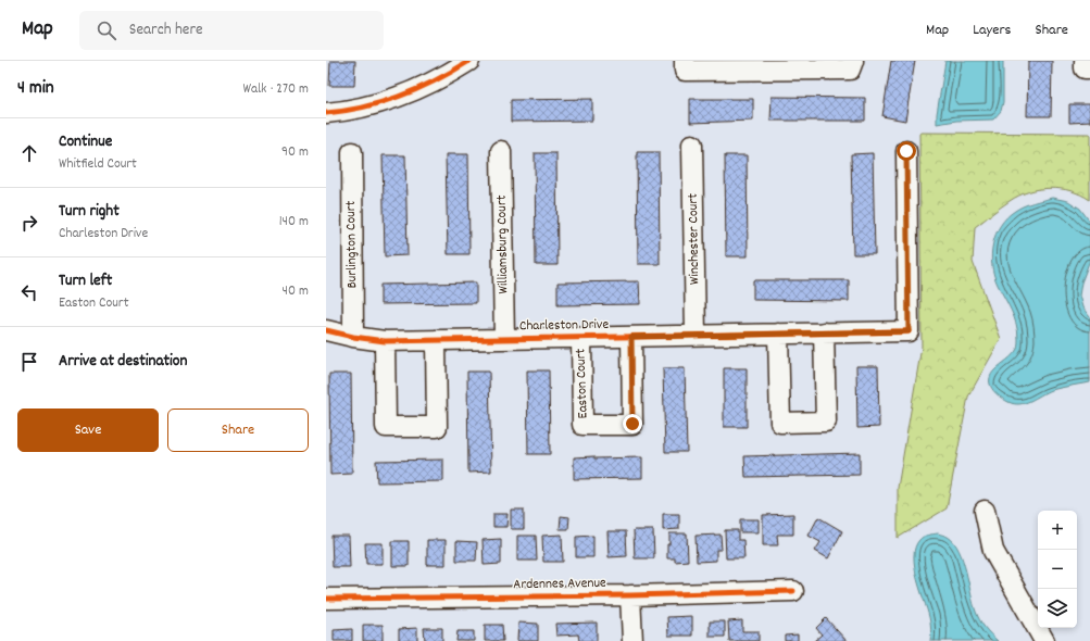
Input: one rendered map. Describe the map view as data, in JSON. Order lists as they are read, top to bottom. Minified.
{"streets":{"street":["Winchester Court","Burlington Court","Williamsburg Court","Charleston Drive","Easton Court","Ardennes Avenue"]},"crossings":[["Winchester Court","Charleston Drive"],["Burlington Court","Charleston Drive"],["Williamsburg Court","Charleston Drive"],["Charleston Drive","Easton Court"]],"page":{"header":"Map","search":"Search here","nav":["Map","Layers","Share"],"heading":["4 min","Walk · 270 m"],"list":[["Continue","Whitfield Court","90 m"],["Turn right","Charleston Drive","140 m"],["Turn left","Easton Court","40 m"],"Arrive at destination"],"buttons":["Save","Share"],"map_buttons":["+","−"]}}
